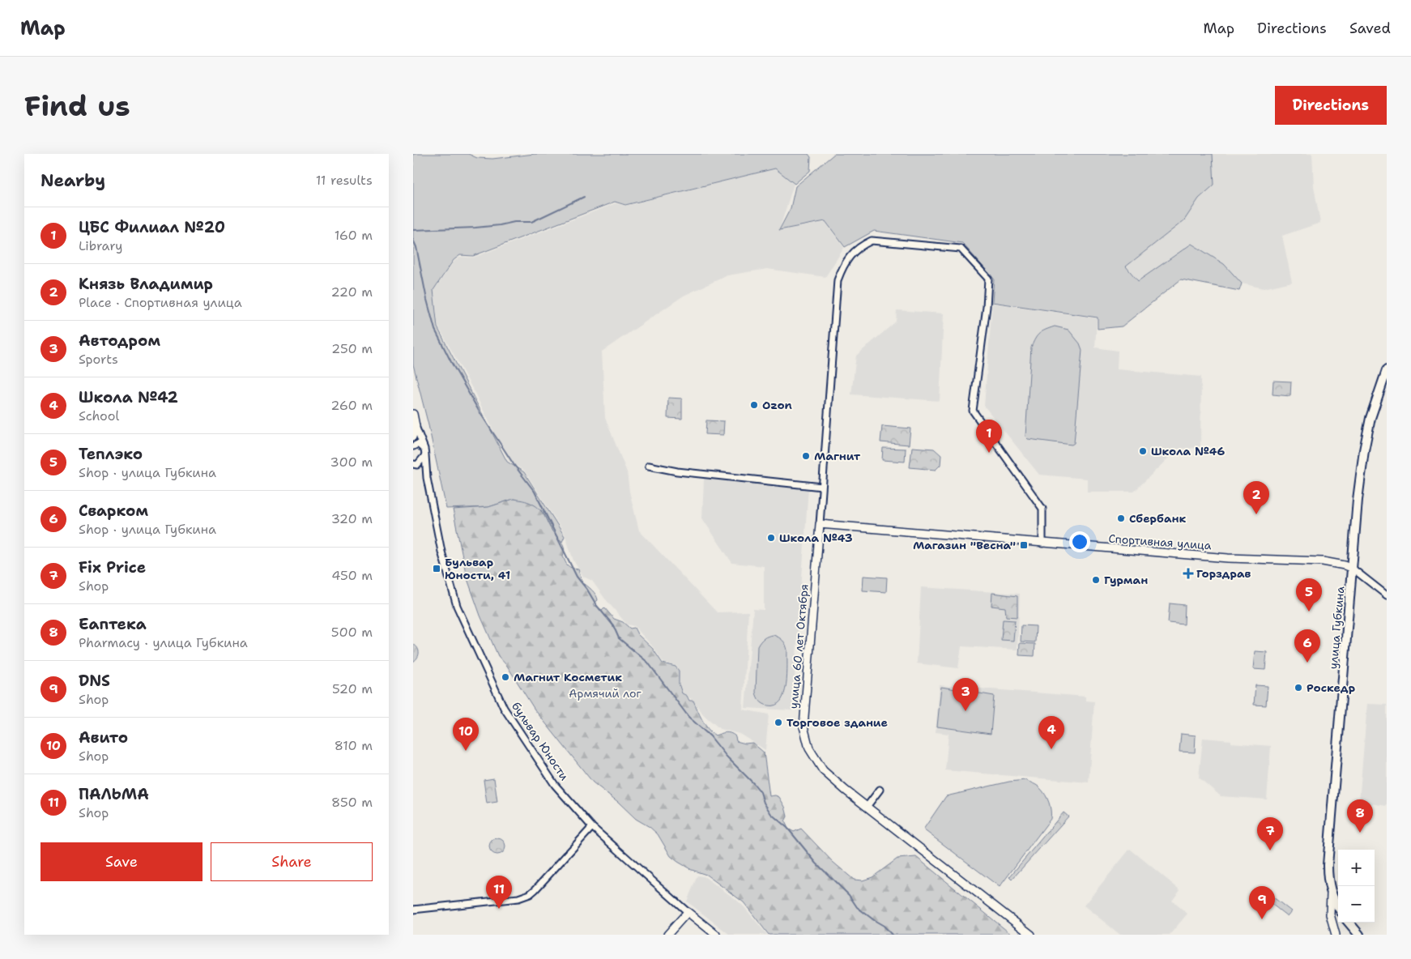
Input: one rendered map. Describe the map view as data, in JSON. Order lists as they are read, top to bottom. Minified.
{"streets":{"main road":["улица Губкина"],"street":["Спортивная улица","улица 60 лет Октября","бульвар Юности"]},"crossings":[["Спортивная улица","улица Губкина"],["Спортивная улица","улица 60 лет Октября"]],"parks":["Армячий лог"],"places":{"other":["Ozon","Школа №46","Магнит","Сбербанк","Школа №43","Гурман","Магнит Косметик","Роскедр","Торговое здание"],"transit":["Магазин \"Весна\"","Бульвар Юности, 41"],"health":["Горздрав"]},"page":{"header":"Map","nav":["Map","Directions","Saved"],"buttons":["Directions",["Save","Share"]],"title":"Find us","heading":["Nearby","11 results"],"list":[{"mark":"1","name":"ЦБС Филиал №20","note":"Library","value":"160 m"},{"mark":"2","name":"Князь Владимир","note":"Place · Спортивная улица","value":"220 m"},{"mark":"3","name":"Автодром","note":"Sports","value":"250 m"},{"mark":"4","name":"Школа №42","note":"School","value":"260 m"},{"mark":"5","name":"Теплэко","note":"Shop · улица Губкина","value":"300 m"},{"mark":"6","name":"Сварком","note":"Shop · улица Губкина","value":"320 m"},{"mark":"7","name":"Fix Price","note":"Shop","value":"450 m"},{"mark":"8","name":"Еаптека","note":"Pharmacy · улица Губкина","value":"500 m"},{"mark":"9","name":"DNS","note":"Shop","value":"520 m"},{"mark":"10","name":"Авито","note":"Shop","value":"810 m"},{"mark":"11","name":"ПАЛЬМА","note":"Shop","value":"850 m"}],"pins":["1","2","5","6","3","4","10","8","7","11","9"],"map_buttons":["+","−"]}}
